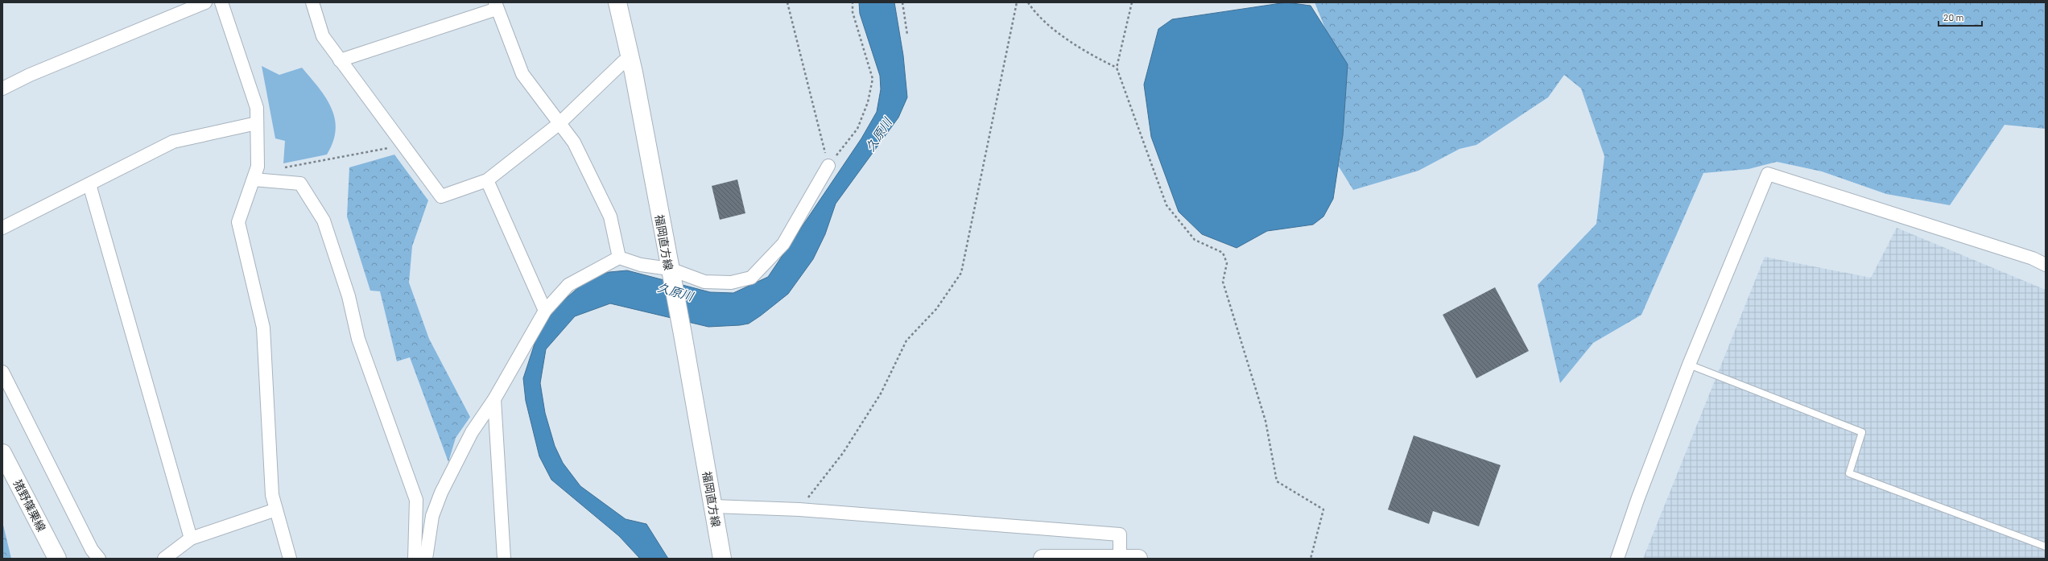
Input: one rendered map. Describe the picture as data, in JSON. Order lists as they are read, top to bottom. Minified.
{"streets":{"main road":["福岡直方線","猪野篠栗線"]},"water":["久原川"],"scale_bar":"20 m"}
